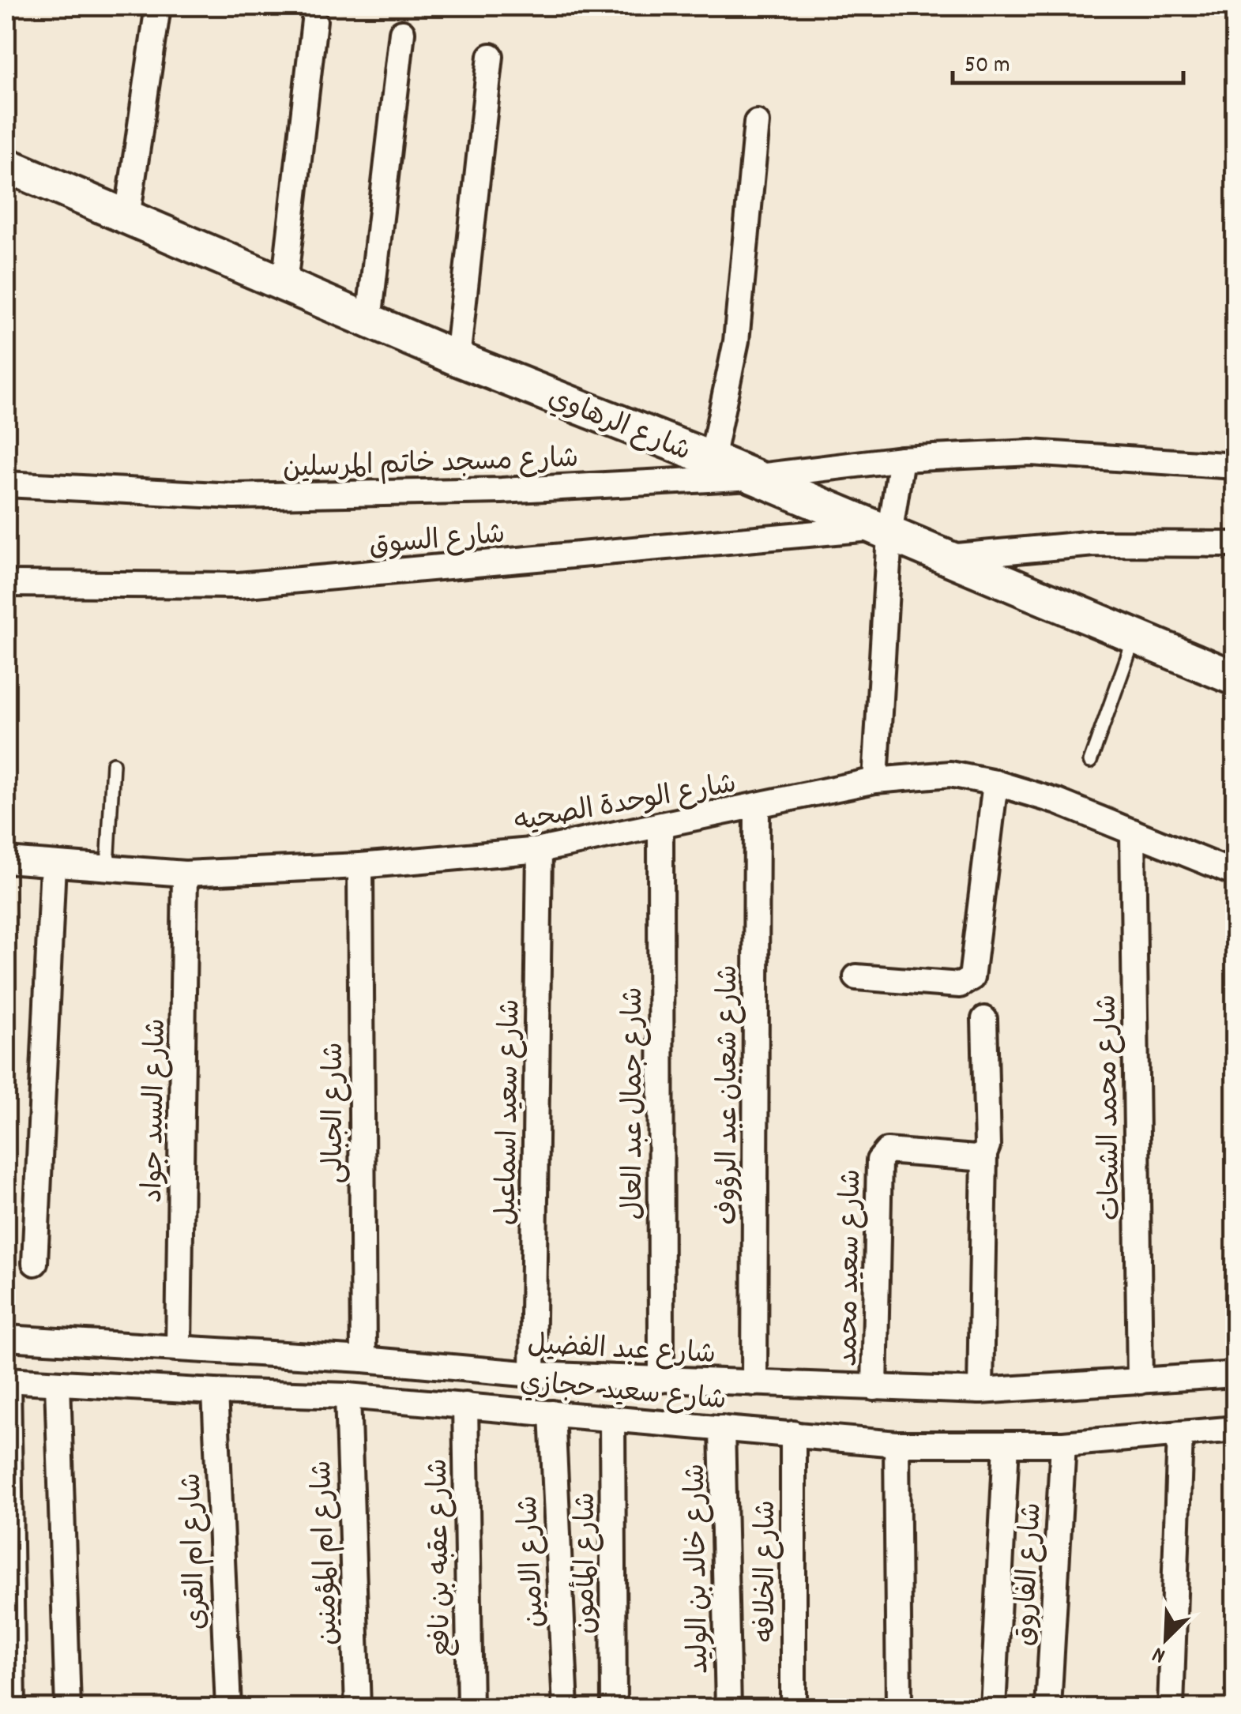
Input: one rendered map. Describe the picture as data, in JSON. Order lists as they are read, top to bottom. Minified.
{"streets":{"street":["شارع الرهاوي","شارع مسجد خاتم المرسلين","شارع السوق","شارع الوحدة الصحيه","شارع شعبان عبد الرؤوف","شارع جمال عبد العال","شارع محمد الشحات","شارع السيد جواد","شارع سعيد اسماعيل","شارع الجبالى","شارع سعيد محمد","شارع عبد الفضيل","شارع سعيد حجازي","شارع ام القرى","شارع ام المؤمنين","شارع عقبه بن نافع","شارع الامين","شارع المأمون","شارع خالد بن الوليد","شارع الخلافه","شارع الفاروق"]},"crossings":[["شارع الرهاوي","شارع مسجد خاتم المرسلين"],["شارع الرهاوي","شارع السوق"],["شارع الوحدة الصحيه","شارع شعبان عبد الرؤوف"],["شارع الوحدة الصحيه","شارع جمال عبد العال"],["شارع الوحدة الصحيه","شارع محمد الشحات"],["شارع الوحدة الصحيه","شارع السيد جواد"],["شارع الوحدة الصحيه","شارع سعيد اسماعيل"],["شارع الوحدة الصحيه","شارع الجبالى"],["شارع شعبان عبد الرؤوف","شارع عبد الفضيل"],["شارع جمال عبد العال","شارع عبد الفضيل"],["شارع محمد الشحات","شارع عبد الفضيل"],["شارع السيد جواد","شارع عبد الفضيل"],["شارع سعيد اسماعيل","شارع عبد الفضيل"],["شارع الجبالى","شارع عبد الفضيل"],["شارع سعيد محمد","شارع عبد الفضيل"],["شارع سعيد حجازي","شارع ام القرى"],["شارع سعيد حجازي","شارع ام المؤمنين"],["شارع سعيد حجازي","شارع عقبه بن نافع"],["شارع سعيد حجازي","شارع الامين"],["شارع سعيد حجازي","شارع المأمون"],["شارع سعيد حجازي","شارع خالد بن الوليد"],["شارع سعيد حجازي","شارع الخلافه"],["شارع سعيد حجازي","شارع الفاروق"]],"scale_bar":"50 m","north":"bottom left"}
